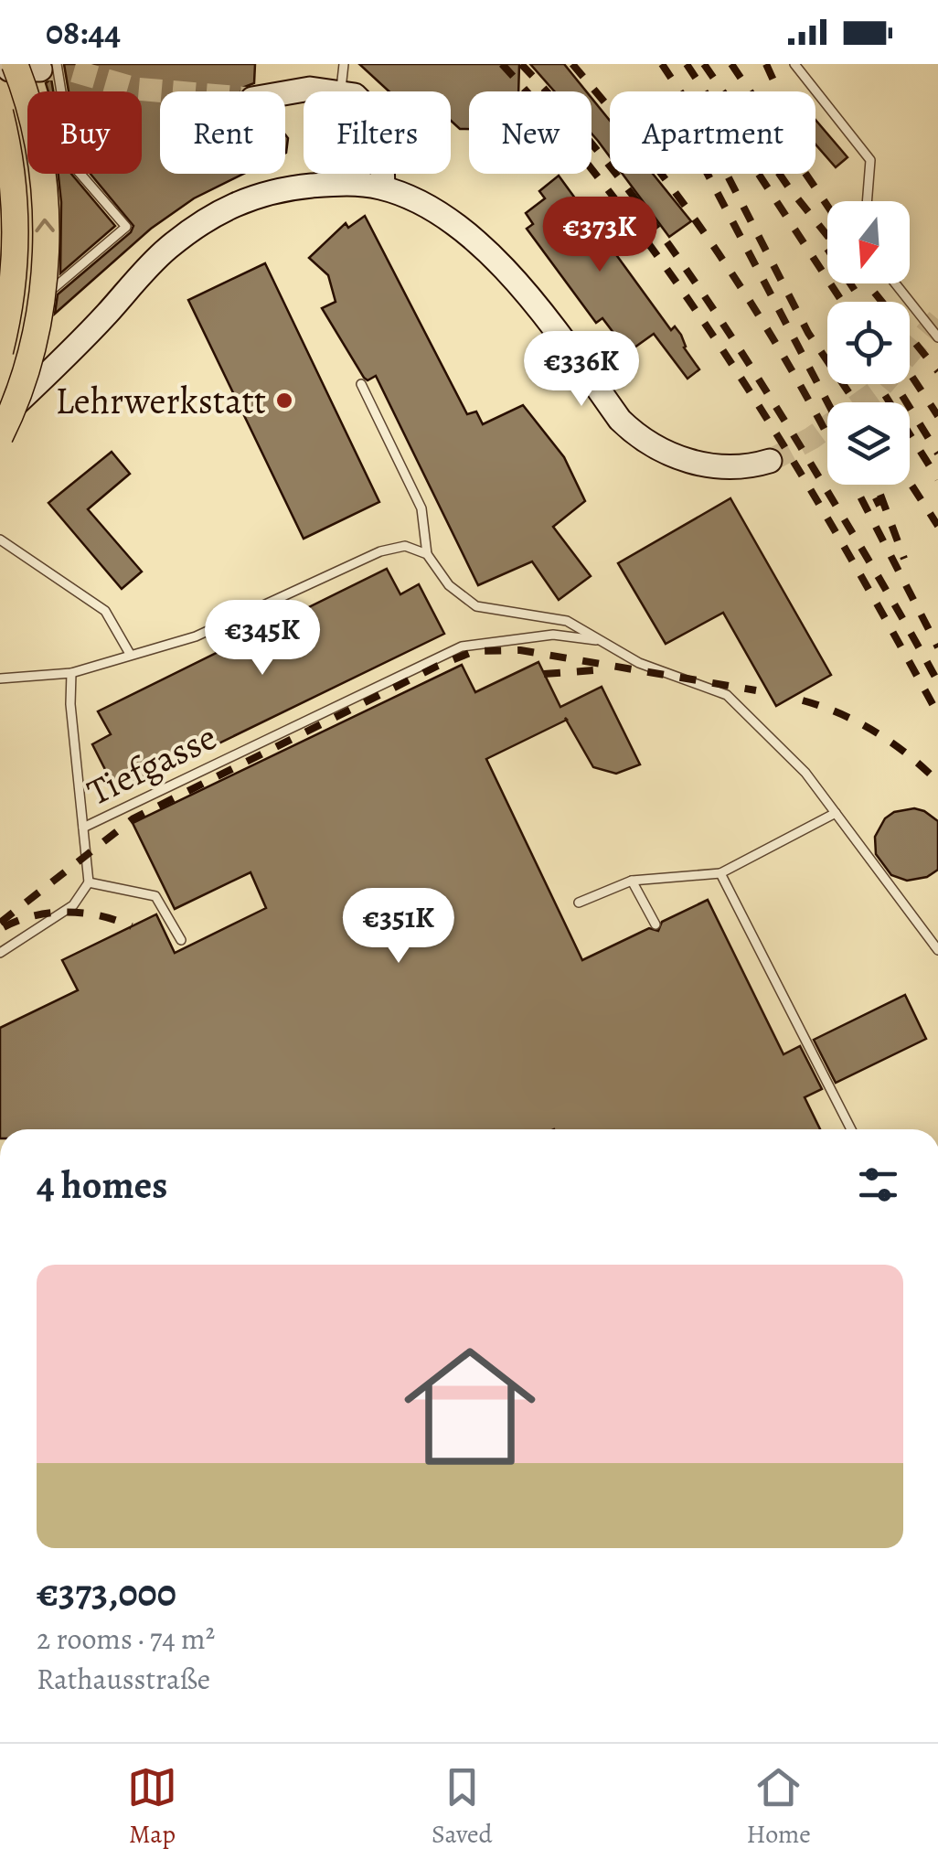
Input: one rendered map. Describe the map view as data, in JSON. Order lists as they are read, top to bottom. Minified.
{"streets":{"lane":["Tiefgasse"]},"places":["Lehrwerkstatt"],"north":"bottom","page":{"status":"08:44","chip":["Buy","Rent","Filters","New","Apartment"],"price":["€373K","€336K","€345K","€351K"],"heading":"4 homes","list":[{"name":"€373,000","note":"2 rooms · 74 m² · Rathausstraße"}],"tabs":["Map","Saved","Home"]}}
